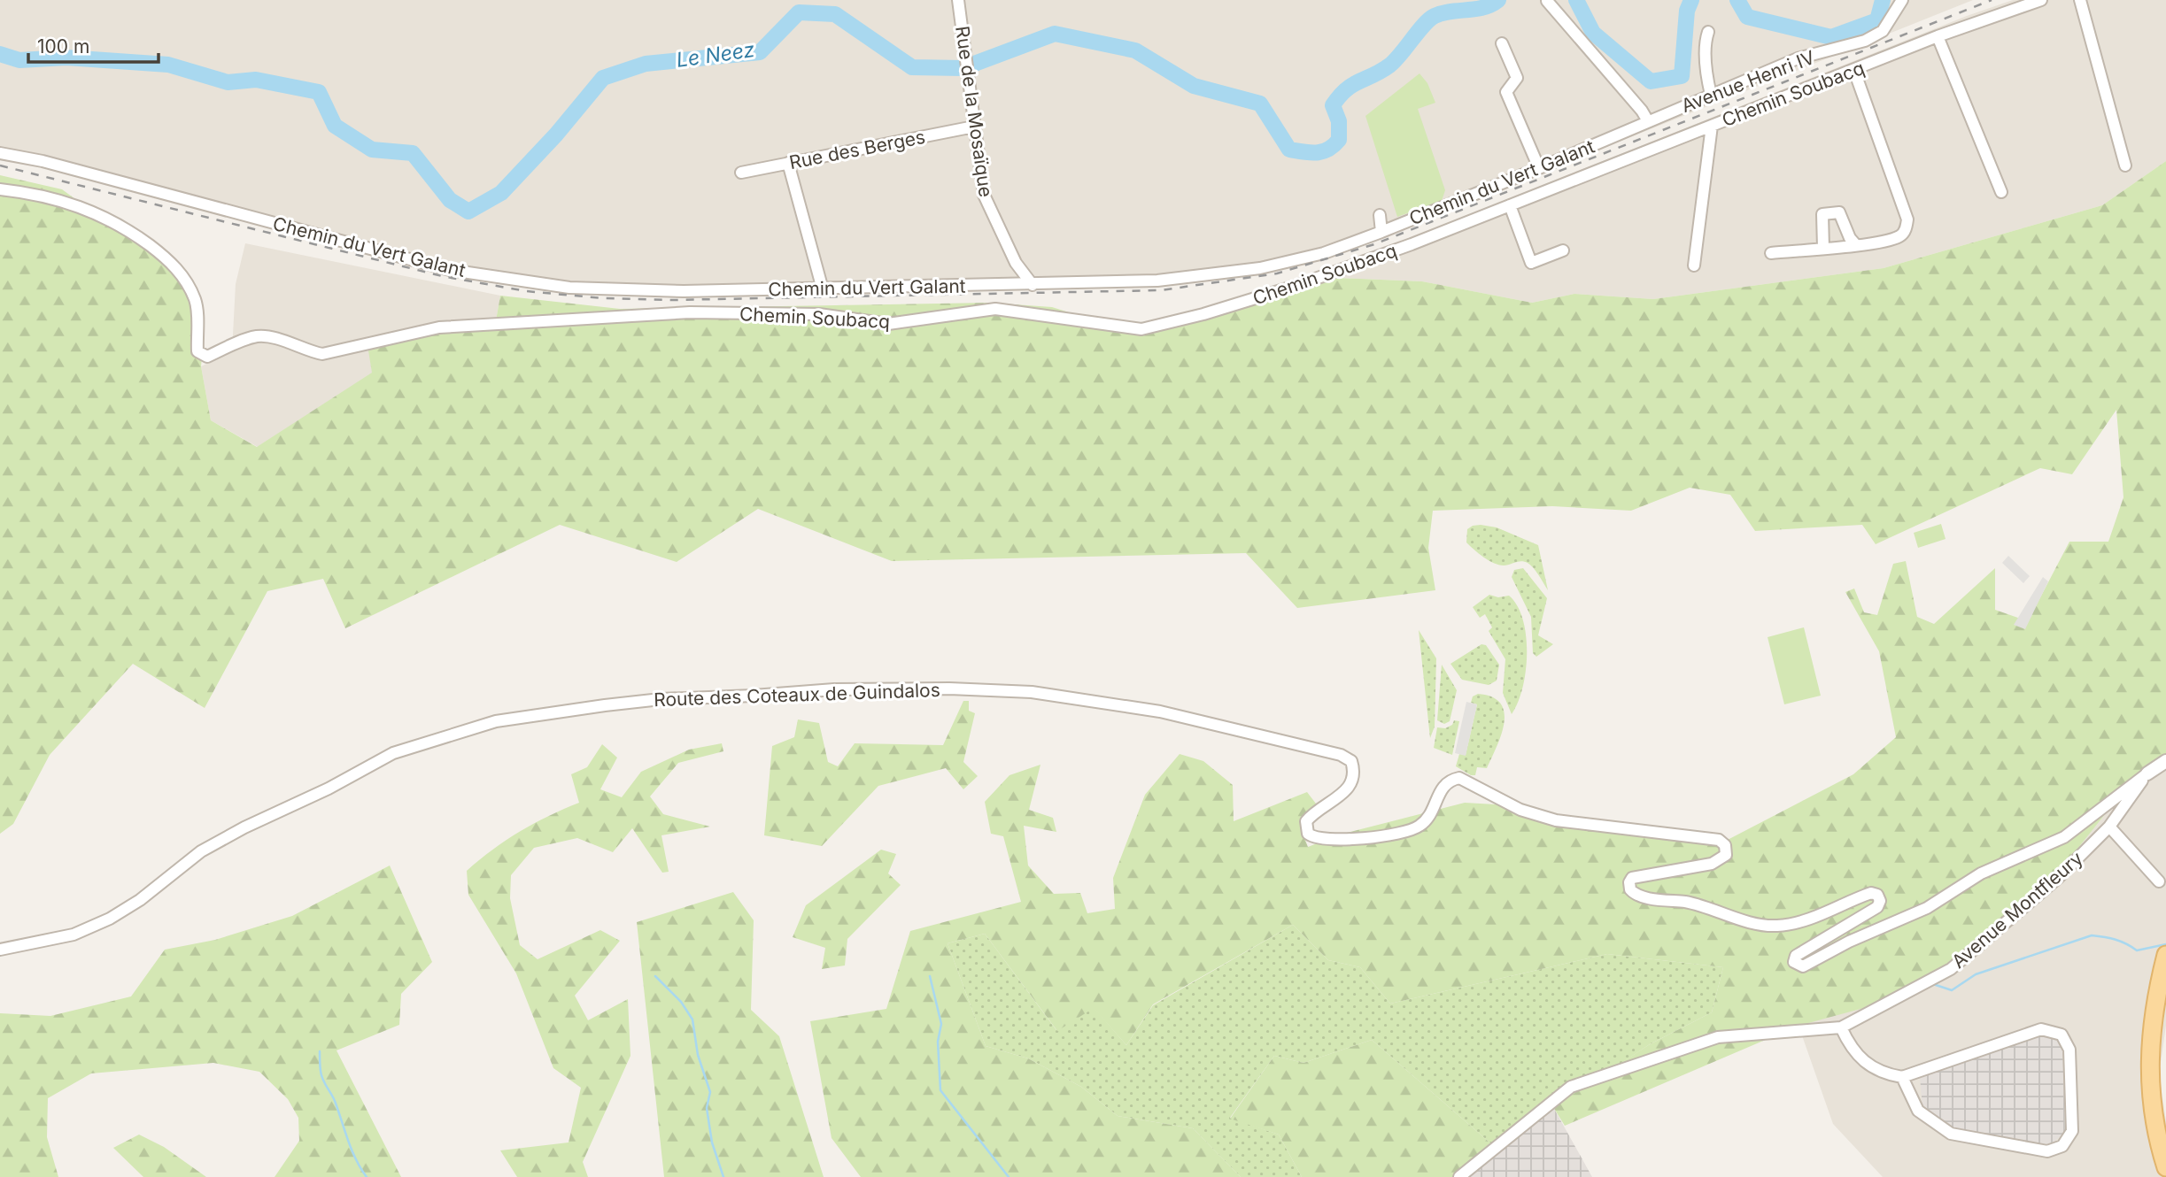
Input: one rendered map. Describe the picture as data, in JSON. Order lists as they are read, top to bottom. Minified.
{"streets":{"street":["Avenue Henri IV","Chemin Soubacq","Rue de la Mosaïque","Rue des Berges","Chemin du Vert Galant","Route des Coteaux de Guindalos","Avenue Montfleury"]},"crossings":[["Avenue Henri IV","Chemin du Vert Galant"],["Rue de la Mosaïque","Rue des Berges"],["Rue de la Mosaïque","Chemin du Vert Galant"],["Route des Coteaux de Guindalos","Avenue Montfleury"]],"water":["Le Neez"],"scale_bar":"100 m"}
